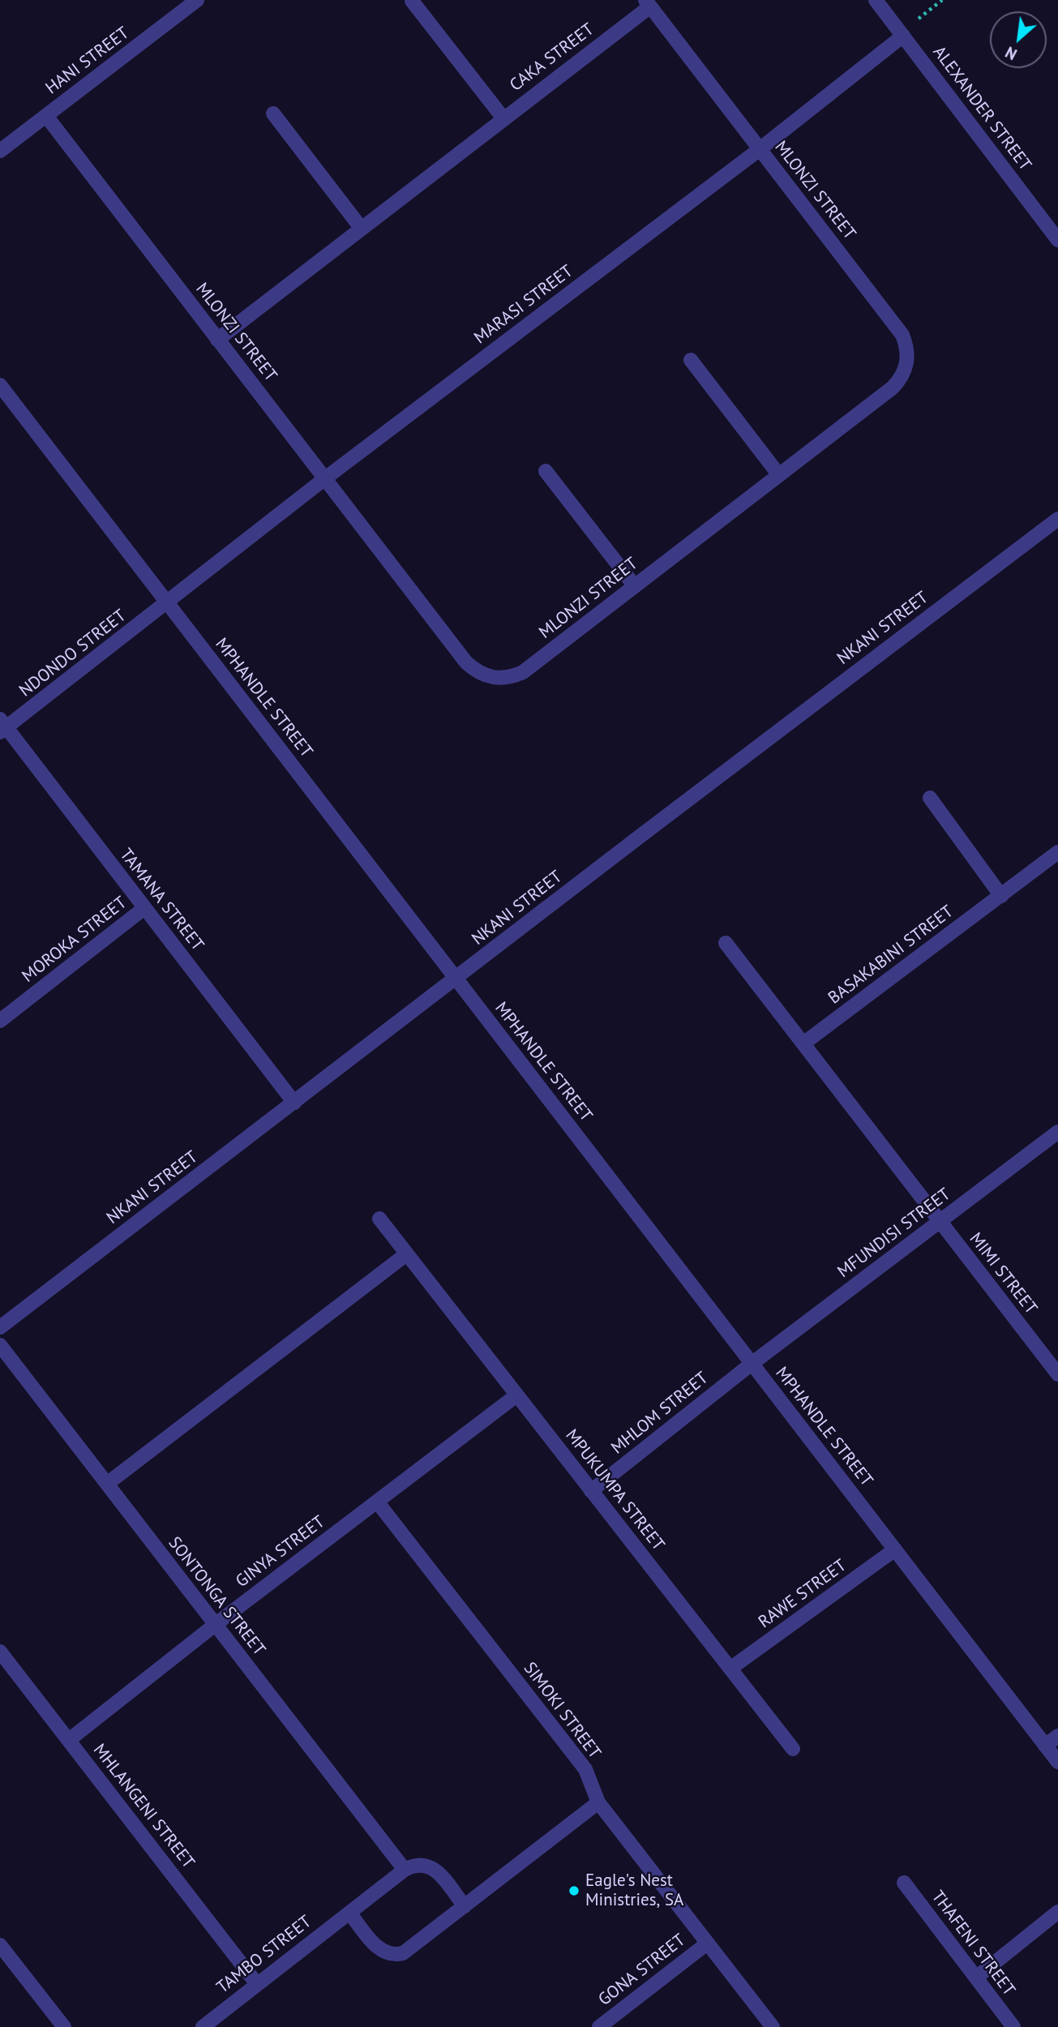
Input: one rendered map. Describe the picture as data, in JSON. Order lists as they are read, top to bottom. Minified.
{"streets":{"street":["CAKA STREET","HANI STREET","ALEXANDER STREET","MLONZI STREET","MARASI STREET","NKANI STREET","NDONDO STREET","MPHANDLE STREET","TAMANA STREET","MOROKA STREET","BASAKABINI STREET","MFUNDISI STREET","MIMI STREET","MHLOM STREET","MPUKUMPA STREET","GINYA STREET","RAWE STREET","SONTONGA STREET","SIMOKI STREET","MHLANGENI STREET","THAFENI STREET","TAMBO STREET","GONA STREET"]},"crossings":[["CAKA STREET","MLONZI STREET"],["HANI STREET","MLONZI STREET"],["ALEXANDER STREET","MARASI STREET"],["MLONZI STREET","MARASI STREET"],["MARASI STREET","NDONDO STREET"],["MARASI STREET","MPHANDLE STREET"],["NKANI STREET","MPHANDLE STREET"],["NKANI STREET","TAMANA STREET"],["NDONDO STREET","MPHANDLE STREET"],["NDONDO STREET","TAMANA STREET"],["MPHANDLE STREET","MFUNDISI STREET"],["MPHANDLE STREET","MHLOM STREET"],["MPHANDLE STREET","RAWE STREET"],["TAMANA STREET","MOROKA STREET"],["MFUNDISI STREET","MIMI STREET"],["MFUNDISI STREET","MHLOM STREET"],["MHLOM STREET","MPUKUMPA STREET"],["MPUKUMPA STREET","GINYA STREET"],["MPUKUMPA STREET","RAWE STREET"],["GINYA STREET","SONTONGA STREET"],["GINYA STREET","SIMOKI STREET"],["GINYA STREET","MHLANGENI STREET"],["SONTONGA STREET","TAMBO STREET"],["SIMOKI STREET","GONA STREET"],["MHLANGENI STREET","TAMBO STREET"]],"places":["Eagle's Nest Ministries, SA"],"north":"bottom left"}
